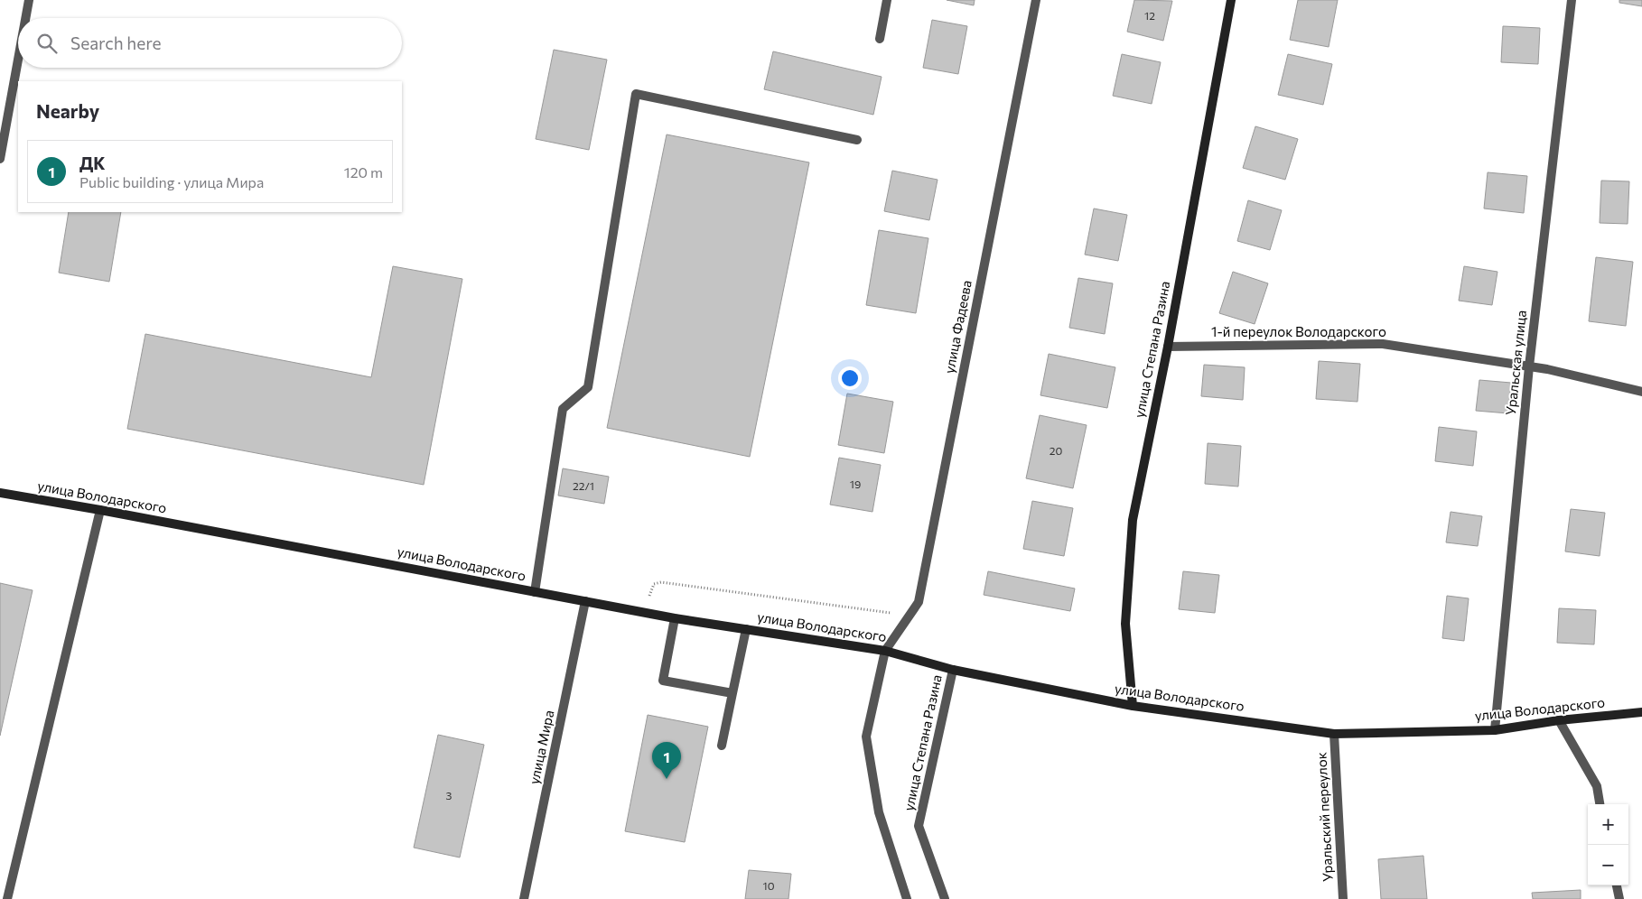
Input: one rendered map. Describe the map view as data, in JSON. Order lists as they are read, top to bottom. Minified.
{"streets":{"street":["улица Фадеева","1-й переулок Володарского","улица Степана Разина","Уральская улица","улица Володарского","улица Мира","Уральский переулок"]},"crossings":[["улица Фадеева","улица Володарского"],["1-й переулок Володарского","улица Степана Разина"],["1-й переулок Володарского","Уральская улица"],["улица Степана Разина","улица Володарского"],["Уральская улица","улица Володарского"],["улица Володарского","улица Мира"],["улица Володарского","Уральский переулок"]],"house_numbers":["12","20","19","22/1","3","10"],"page":{"search":"Search here","heading":"Nearby","list":[{"mark":"1","name":"ДК","note":"Public building · улица Мира","value":"120 m"}],"pins":"1","map_buttons":["+","−"]}}
